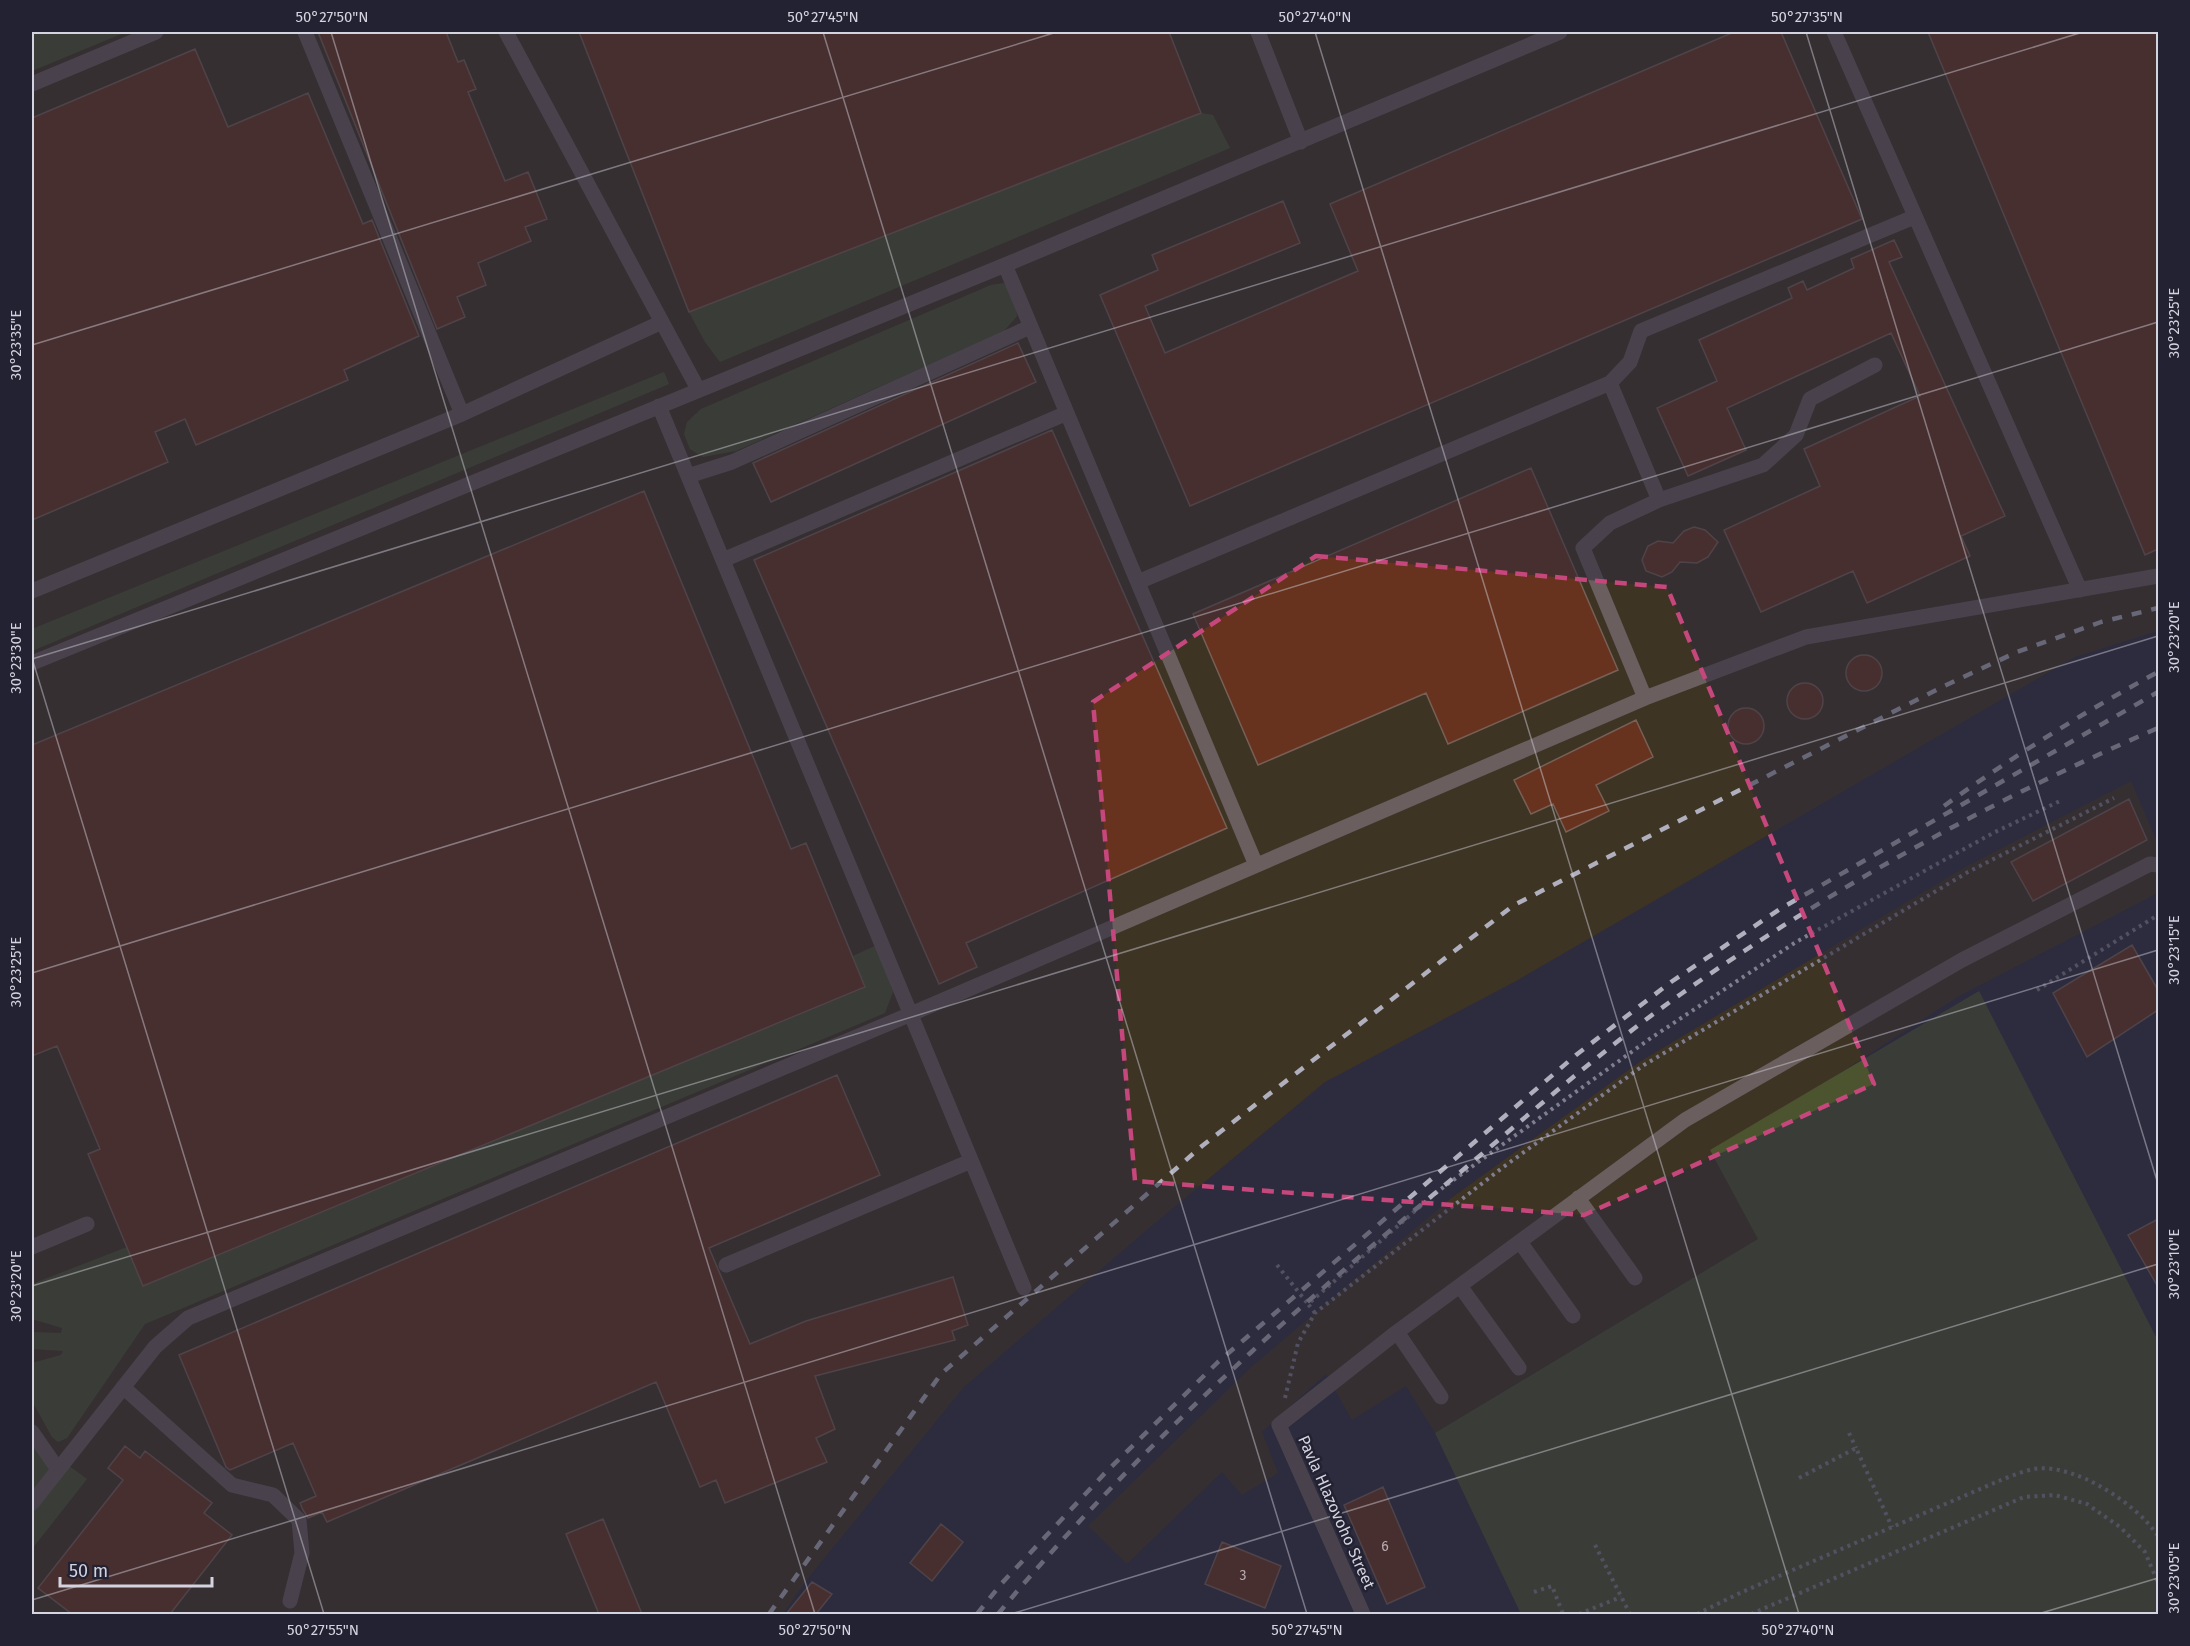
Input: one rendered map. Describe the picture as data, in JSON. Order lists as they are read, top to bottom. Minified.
{"streets":{"street":["Pavla Hlazovoho Street"]},"house_numbers":["6","3"],"scale_bar":"50 m","coordinates":["50°27'50\"N","50°27'45\"N","50°27'40\"N","50°27'35\"N","30°23'25\"E","30°23'35\"E","30°23'20\"E","30°23'30\"E","30°23'15\"E","30°23'10\"E","30°23'05\"E","50°27'55\"N"]}
